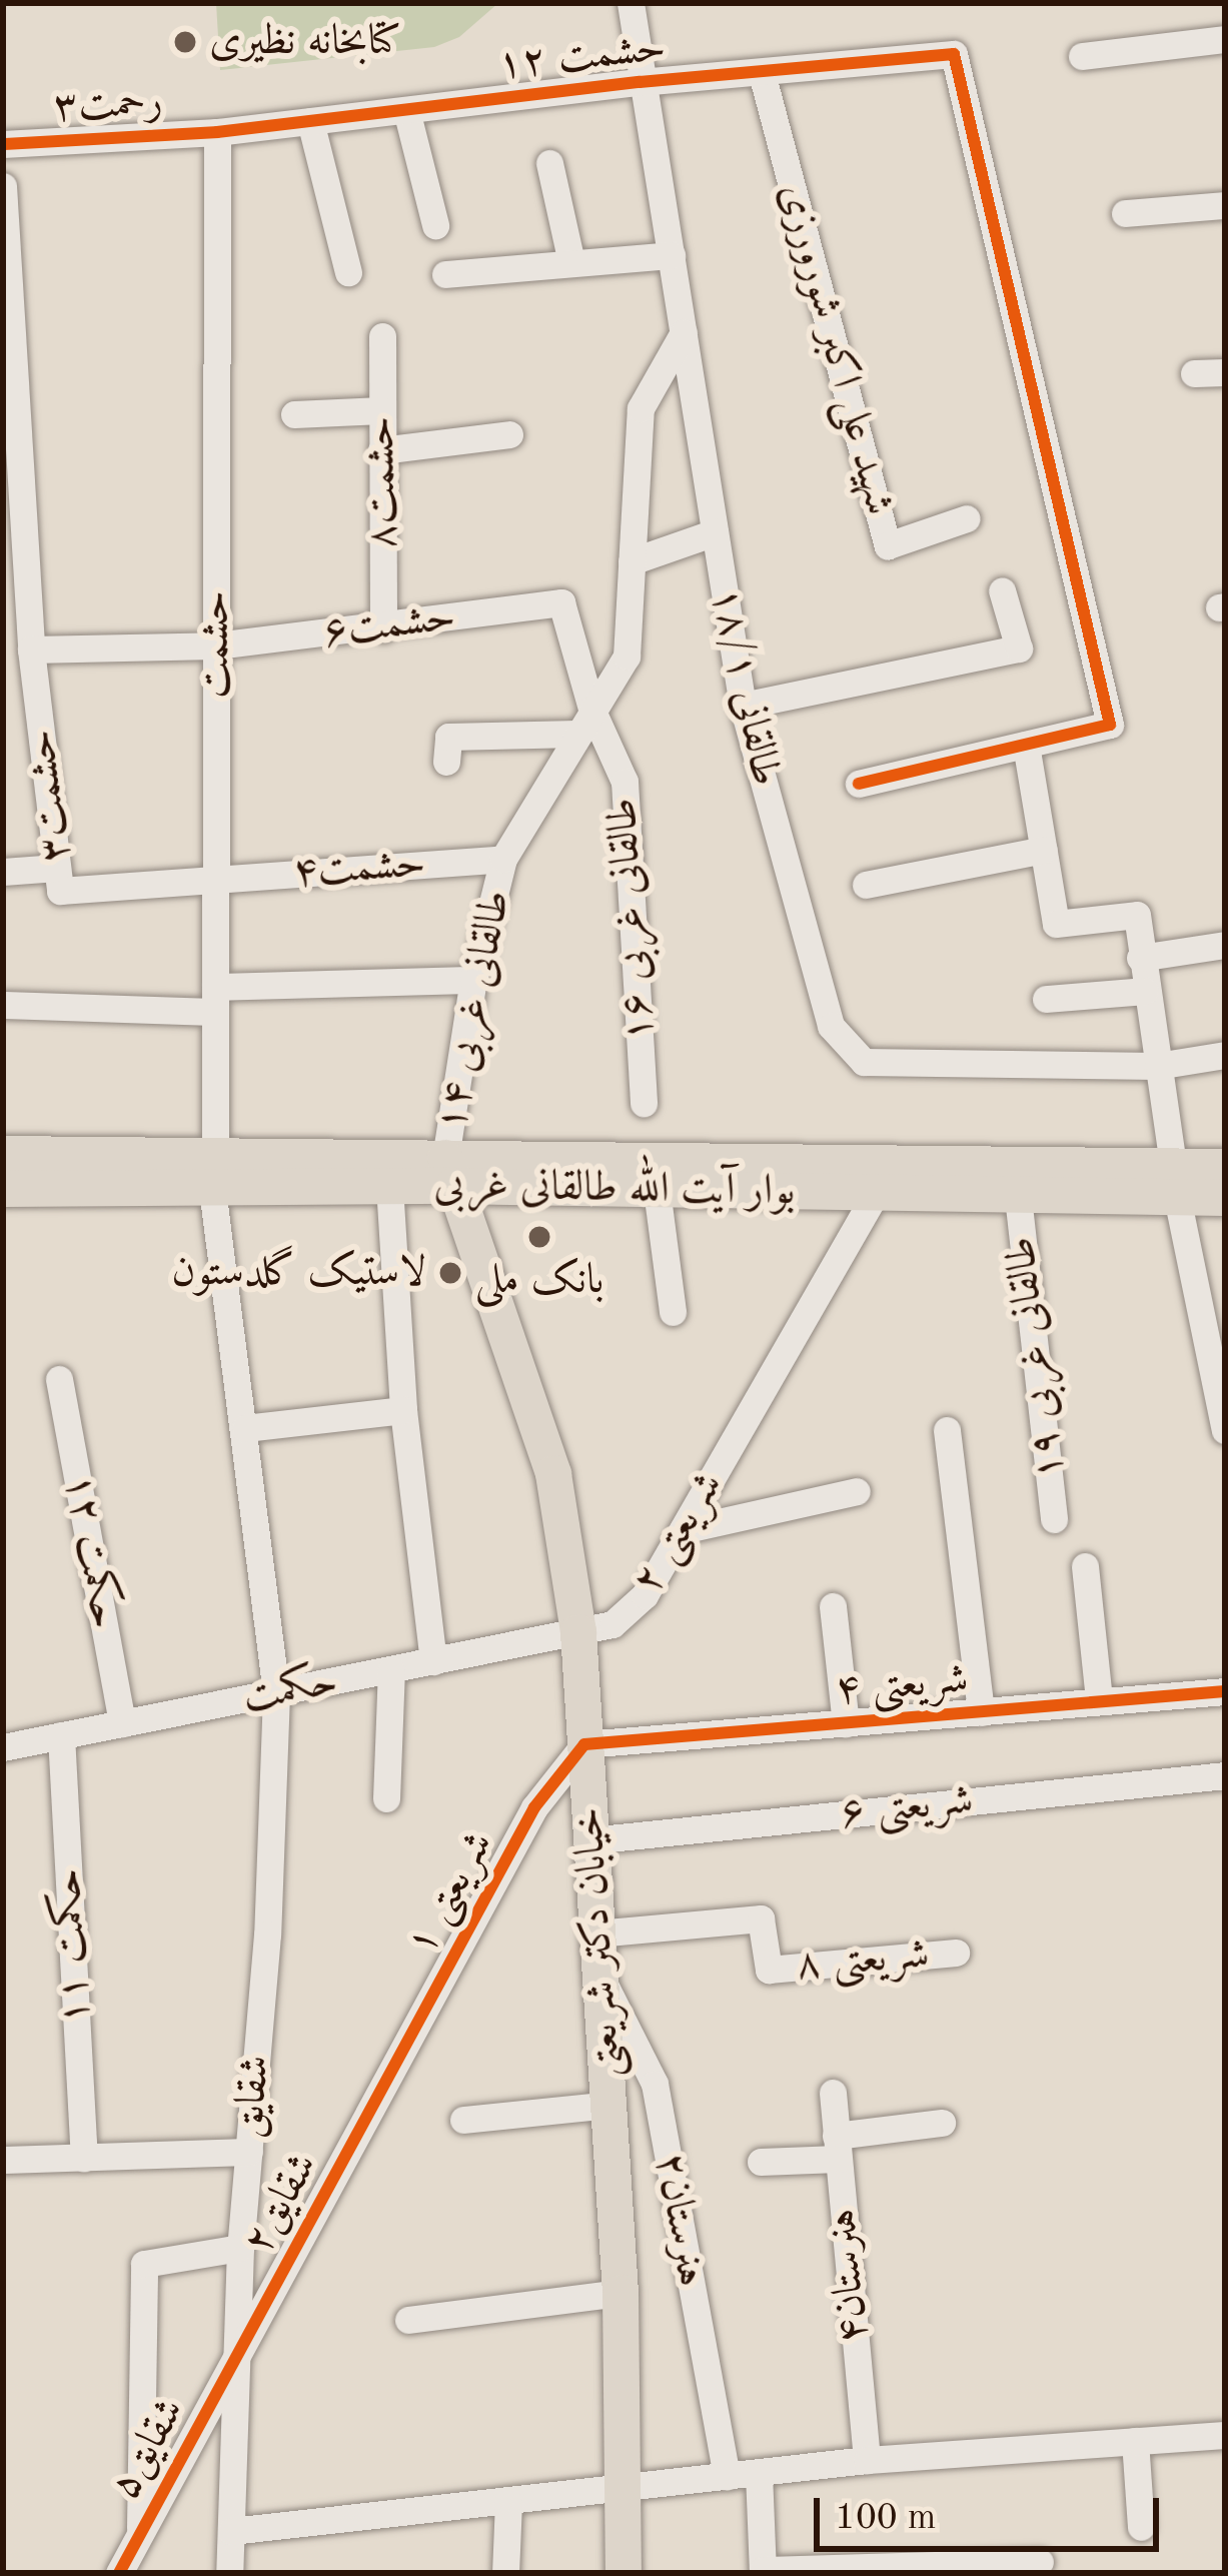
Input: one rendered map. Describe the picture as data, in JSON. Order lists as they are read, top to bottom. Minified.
{"streets":{"main road":["بوار آیت الله طالقانی غربی","خیابان دکتر شریعتی"],"street":["حشمت ۱۲","رحمت۳","شهید علی اکبر شورورزی","حشمت۸","حشمت۶","حشمت","طالقانی ۱۸/۱","حشمت۳","حشمت۴","طالقانی غربی ۱۶","طالقانی غربی ۱۴","طالقانی غربی ۱۹","شریعتی ۲","حکمت ۱۲","شریعتی ۴","حکمت","شریعتی ۶","شریعتی ۱","حکمت ۱۱","شریعتی ۸","شقایق","شقایق۲","هنرستان۲","هنرستان۴","شقایق۵"]},"crossings":[["حشمت ۱۲","رحمت۳"],["حشمت ۱۲","شهید علی اکبر شورورزی"],["حشمت ۱۲","حشمت"],["حشمت ۱۲","طالقانی ۱۸/۱"],["رحمت۳","حشمت"],["حشمت۸","حشمت۶"],["حشمت۶","حشمت"],["حشمت۶","حشمت۳"],["حشمت۶","طالقانی غربی ۱۶"],["حشمت","حشمت۳"],["حشمت","حشمت۴"],["حشمت","بوار آیت الله طالقانی غربی"],["حشمت","شقایق"],["طالقانی ۱۸/۱","طالقانی غربی ۱۴"],["حشمت۳","حشمت۴"],["حشمت۴","طالقانی غربی ۱۴"],["طالقانی غربی ۱۶","طالقانی غربی ۱۴"],["طالقانی غربی ۱۴","بوار آیت الله طالقانی غربی"],["طالقانی غربی ۱۴","خیابان دکتر شریعتی"],["بوار آیت الله طالقانی غربی","طالقانی غربی ۱۹"],["بوار آیت الله طالقانی غربی","شریعتی ۲"],["بوار آیت الله طالقانی غربی","خیابان دکتر شریعتی"],["شریعتی ۲","حکمت"],["شریعتی ۲","خیابان دکتر شریعتی"],["حکمت ۱۲","حکمت"],["شریعتی ۴","شریعتی ۱"],["شریعتی ۴","خیابان دکتر شریعتی"],["حکمت","خیابان دکتر شریعتی"],["حکمت","حکمت ۱۱"],["حکمت","شقایق"],["شریعتی ۶","خیابان دکتر شریعتی"],["شریعتی ۱","خیابان دکتر شریعتی"],["شریعتی ۱","شقایق۲"],["خیابان دکتر شریعتی","شریعتی ۸"],["خیابان دکتر شریعتی","هنرستان۲"],["شقایق","شقایق۲"],["شقایق","شقایق۵"],["شقایق۲","شقایق۵"]],"places":["کتابخانه نظیری","بانک ملی","لاستیک گلدستون"],"scale_bar":"100 m"}
